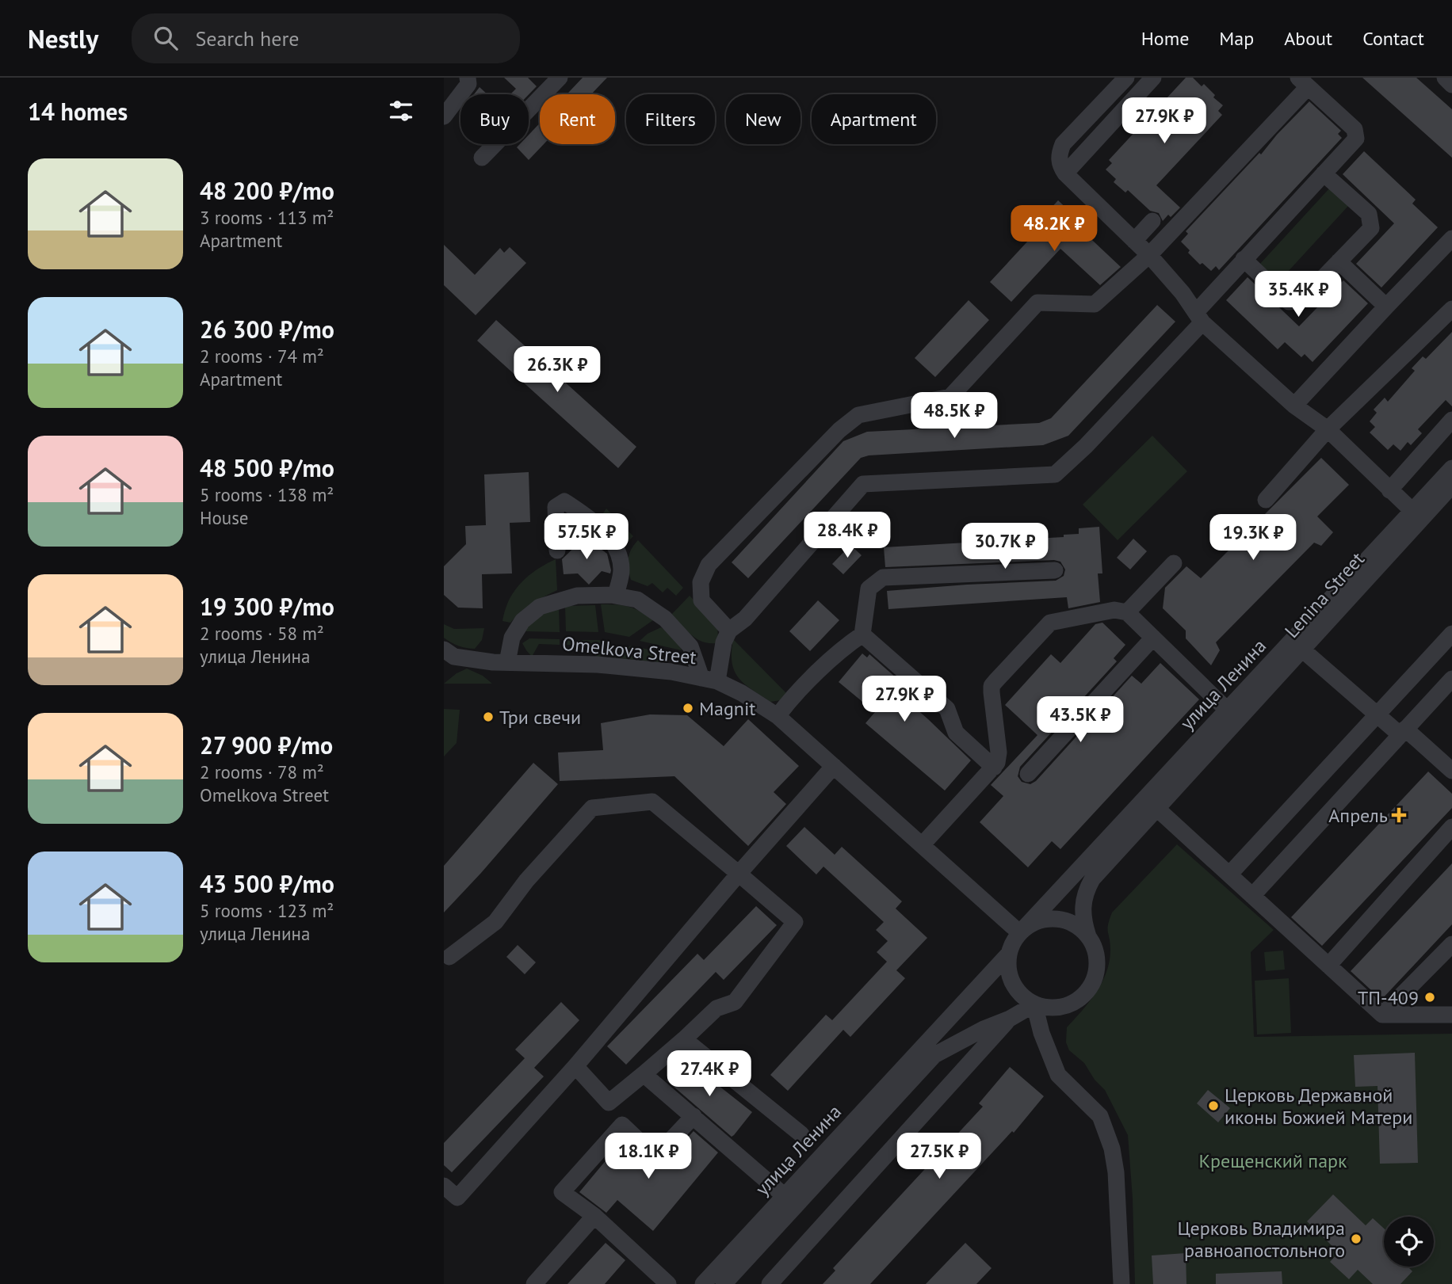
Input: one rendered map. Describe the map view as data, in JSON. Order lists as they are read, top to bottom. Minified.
{"streets":{"street":["Lenina Street","Omelkova Street","улица Ленина"]},"crossings":[["Lenina Street","Omelkova Street"],["Lenina Street","улица Ленина"],["Omelkova Street","улица Ленина"]],"parks":["Крещенский парк"],"places":{"other":["Magnit","Три свечи","ТП-409","Церковь Державной иконы Божией Матери","Церковь Владимира равноапостольного"],"health":["Апрель"]},"page":{"header":"Nestly","search":"Search here","nav":["Home","Map","About","Contact"],"heading":"14 homes","chip":["Buy","Rent","Filters","New","Apartment"],"price":["27.9K ₽","48.2K ₽","35.4K ₽","26.3K ₽","48.5K ₽","28.4K ₽","57.5K ₽","19.3K ₽","30.7K ₽","27.9K ₽","43.5K ₽","27.4K ₽","18.1K ₽","27.5K ₽"],"list":[{"name":"48 200 ₽/mo","note":"3 rooms · 113 m² · Apartment"},{"name":"26 300 ₽/mo","note":"2 rooms · 74 m² · Apartment"},{"name":"48 500 ₽/mo","note":"5 rooms · 138 m² · House"},{"name":"19 300 ₽/mo","note":"2 rooms · 58 m² · улица Ленина"},{"name":"27 900 ₽/mo","note":"2 rooms · 78 m² · Omelkova Street"},{"name":"43 500 ₽/mo","note":"5 rooms · 123 m² · улица Ленина"}]}}
